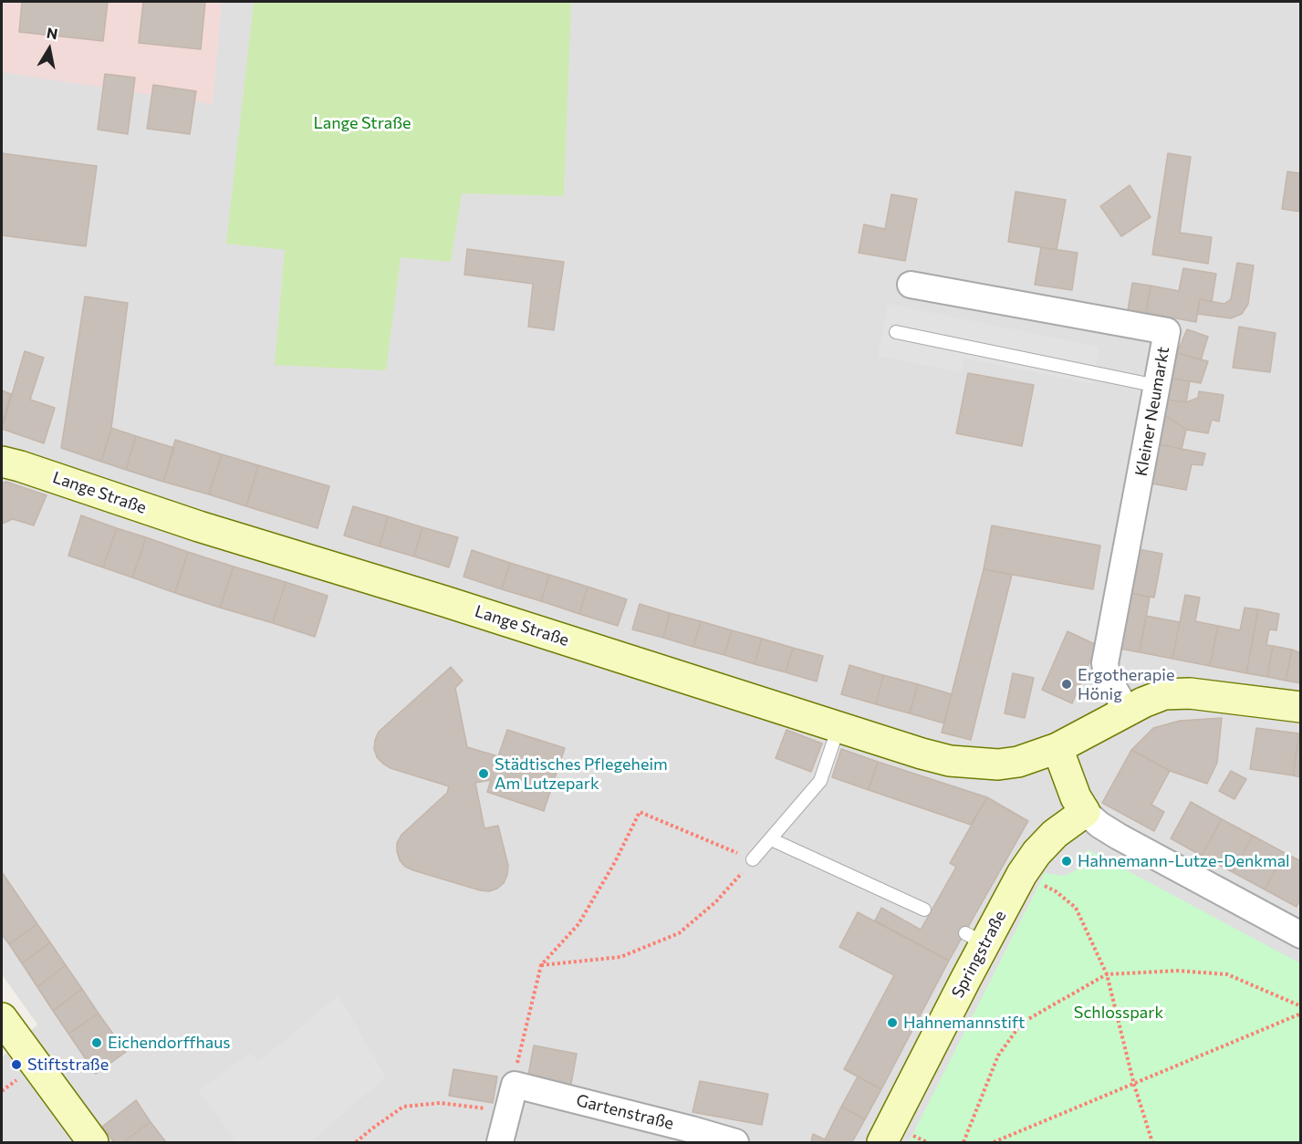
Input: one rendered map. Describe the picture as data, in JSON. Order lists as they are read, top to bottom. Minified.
{"streets":{"main road":["Lange Straße","Springstraße"],"street":["Kleiner Neumarkt","Gartenstraße"]},"crossings":[["Kleiner Neumarkt","Lange Straße"]],"parks":["Lange Straße","Schlosspark"],"places":["Ergotherapie Hönig","Städtisches Pflegeheim Am Lutzepark","Hahnemann-Lutze-Denkmal","Hahnemannstift","Eichendorffhaus","Stiftstraße"],"north":"top"}
